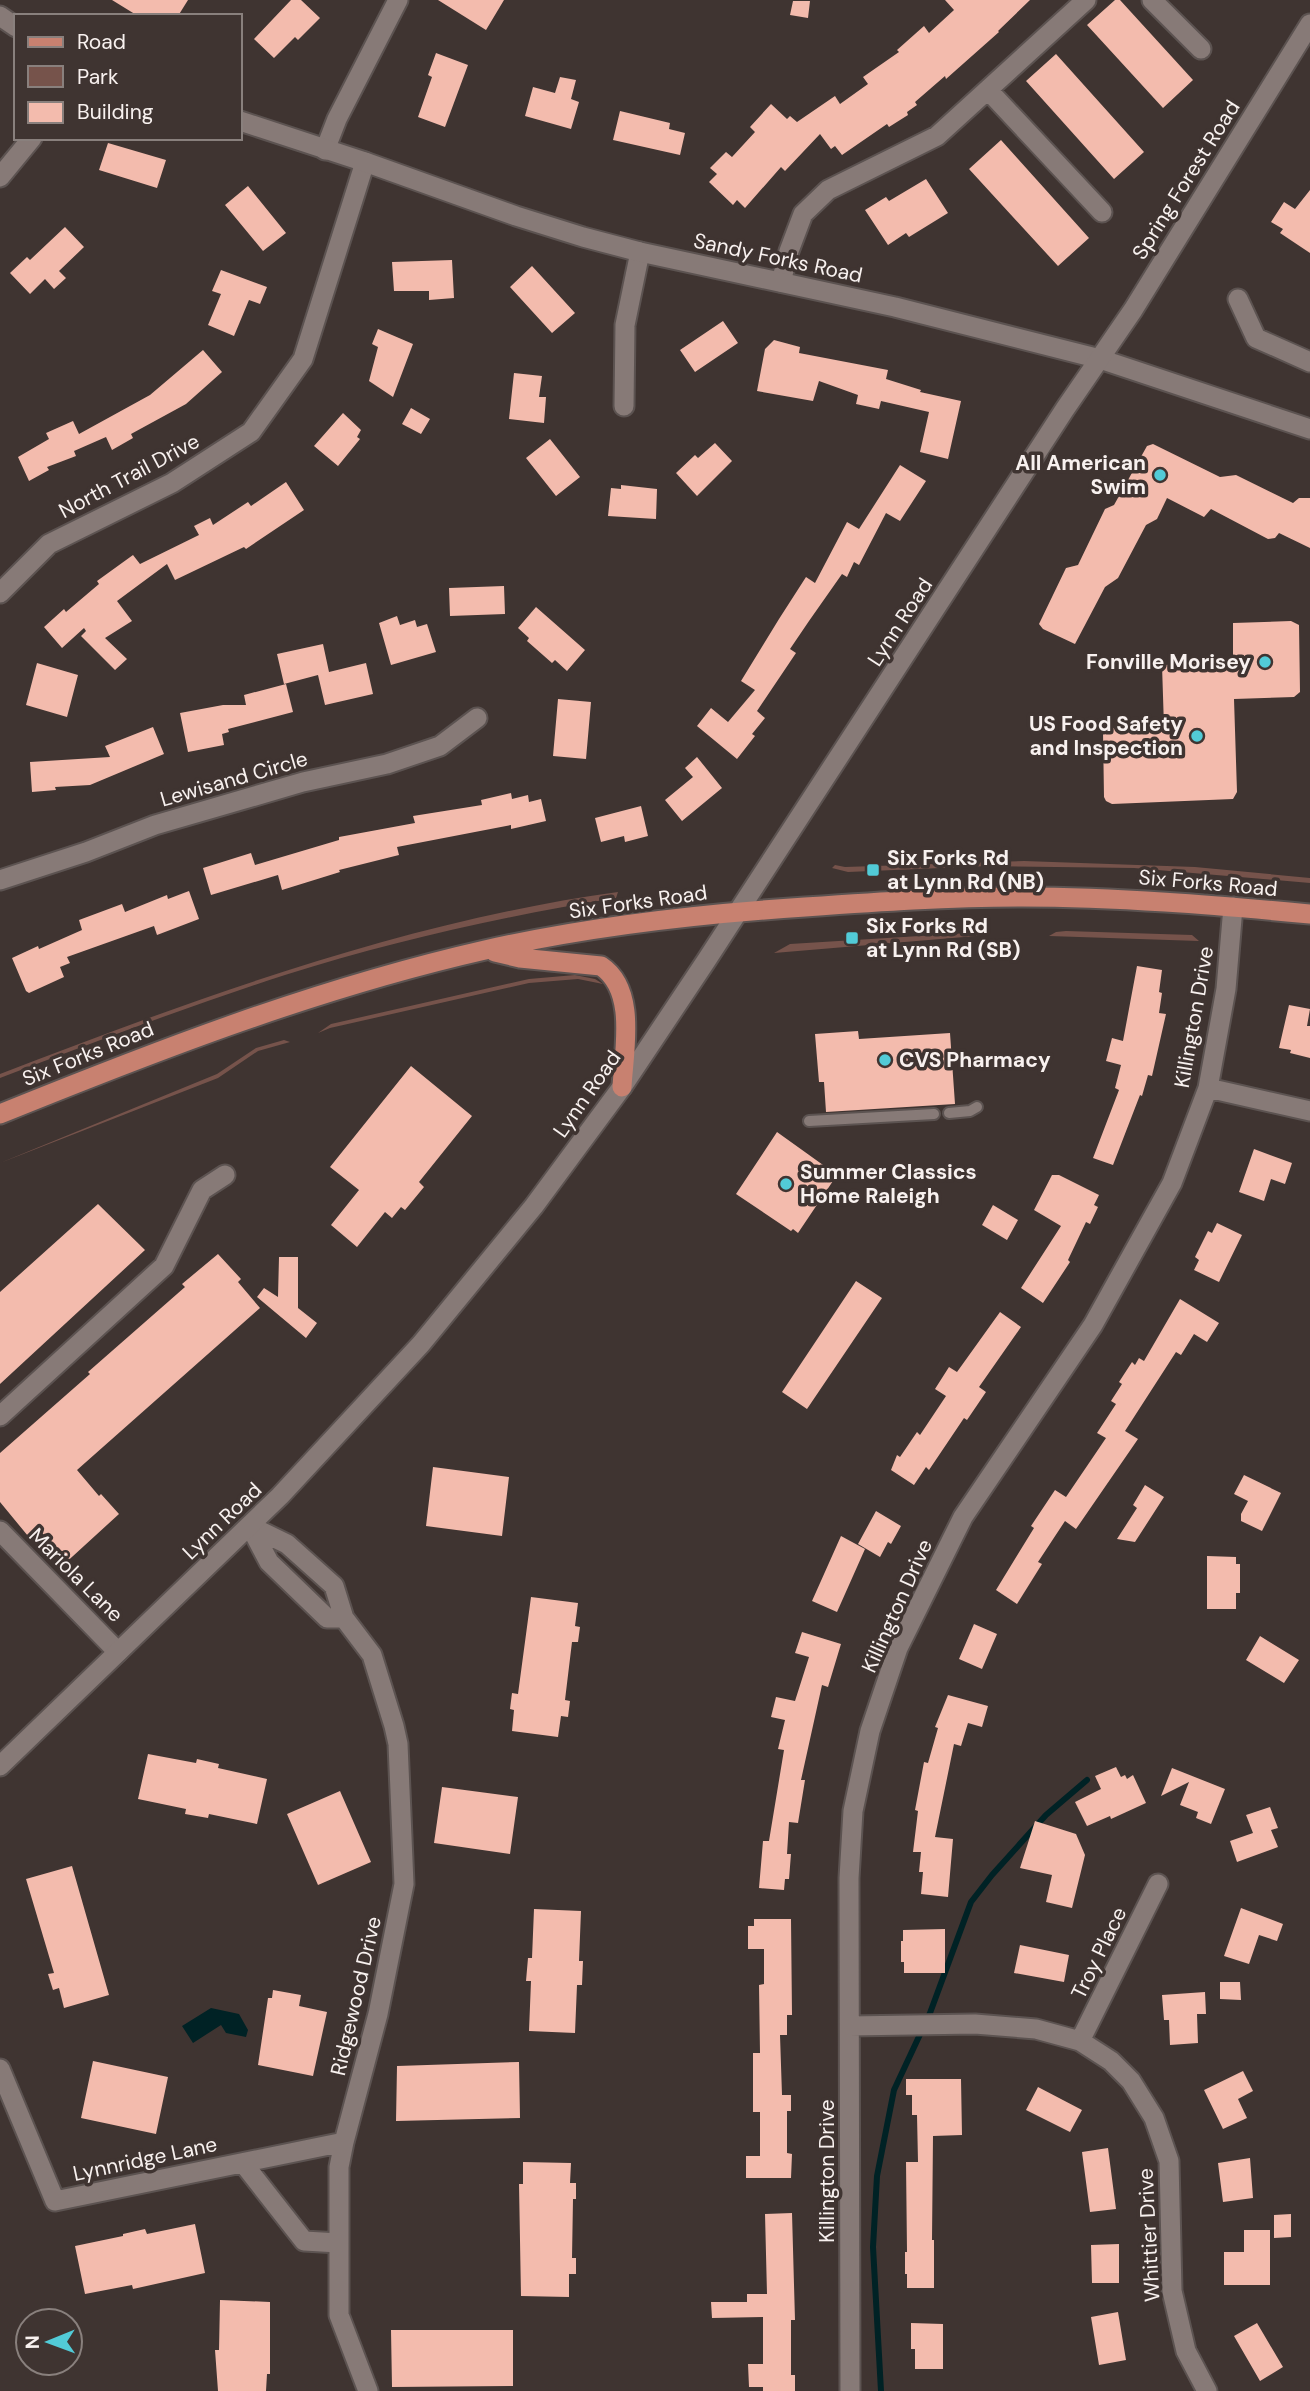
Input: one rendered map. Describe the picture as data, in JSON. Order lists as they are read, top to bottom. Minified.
{"streets":{"main road":["Six Forks Road"],"street":["Spring Forest Road","Sandy Forks Road","North Trail Drive","Lynn Road","Lewisand Circle","Killington Drive","Mariola Lane","Troy Place","Ridgewood Drive","Lynnridge Lane","Whittier Drive"]},"crossings":[["Spring Forest Road","Sandy Forks Road"],["Spring Forest Road","Lynn Road"],["Sandy Forks Road","North Trail Drive"],["Sandy Forks Road","Lynn Road"],["Lynn Road","Six Forks Road"],["Lynn Road","Mariola Lane"],["Lynn Road","Ridgewood Drive"],["Six Forks Road","Killington Drive"],["Killington Drive","Whittier Drive"],["Troy Place","Whittier Drive"],["Ridgewood Drive","Lynnridge Lane"]],"places":{"other":["All American Swim","Fonville Morisey","US Food Safety and Inspection","CVS Pharmacy","Summer Classics Home Raleigh"],"transit":["Six Forks Rd at Lynn Rd (NB)","Six Forks Rd at Lynn Rd (SB)"]},"legend":["Road","Park","Building"],"north":"left"}
